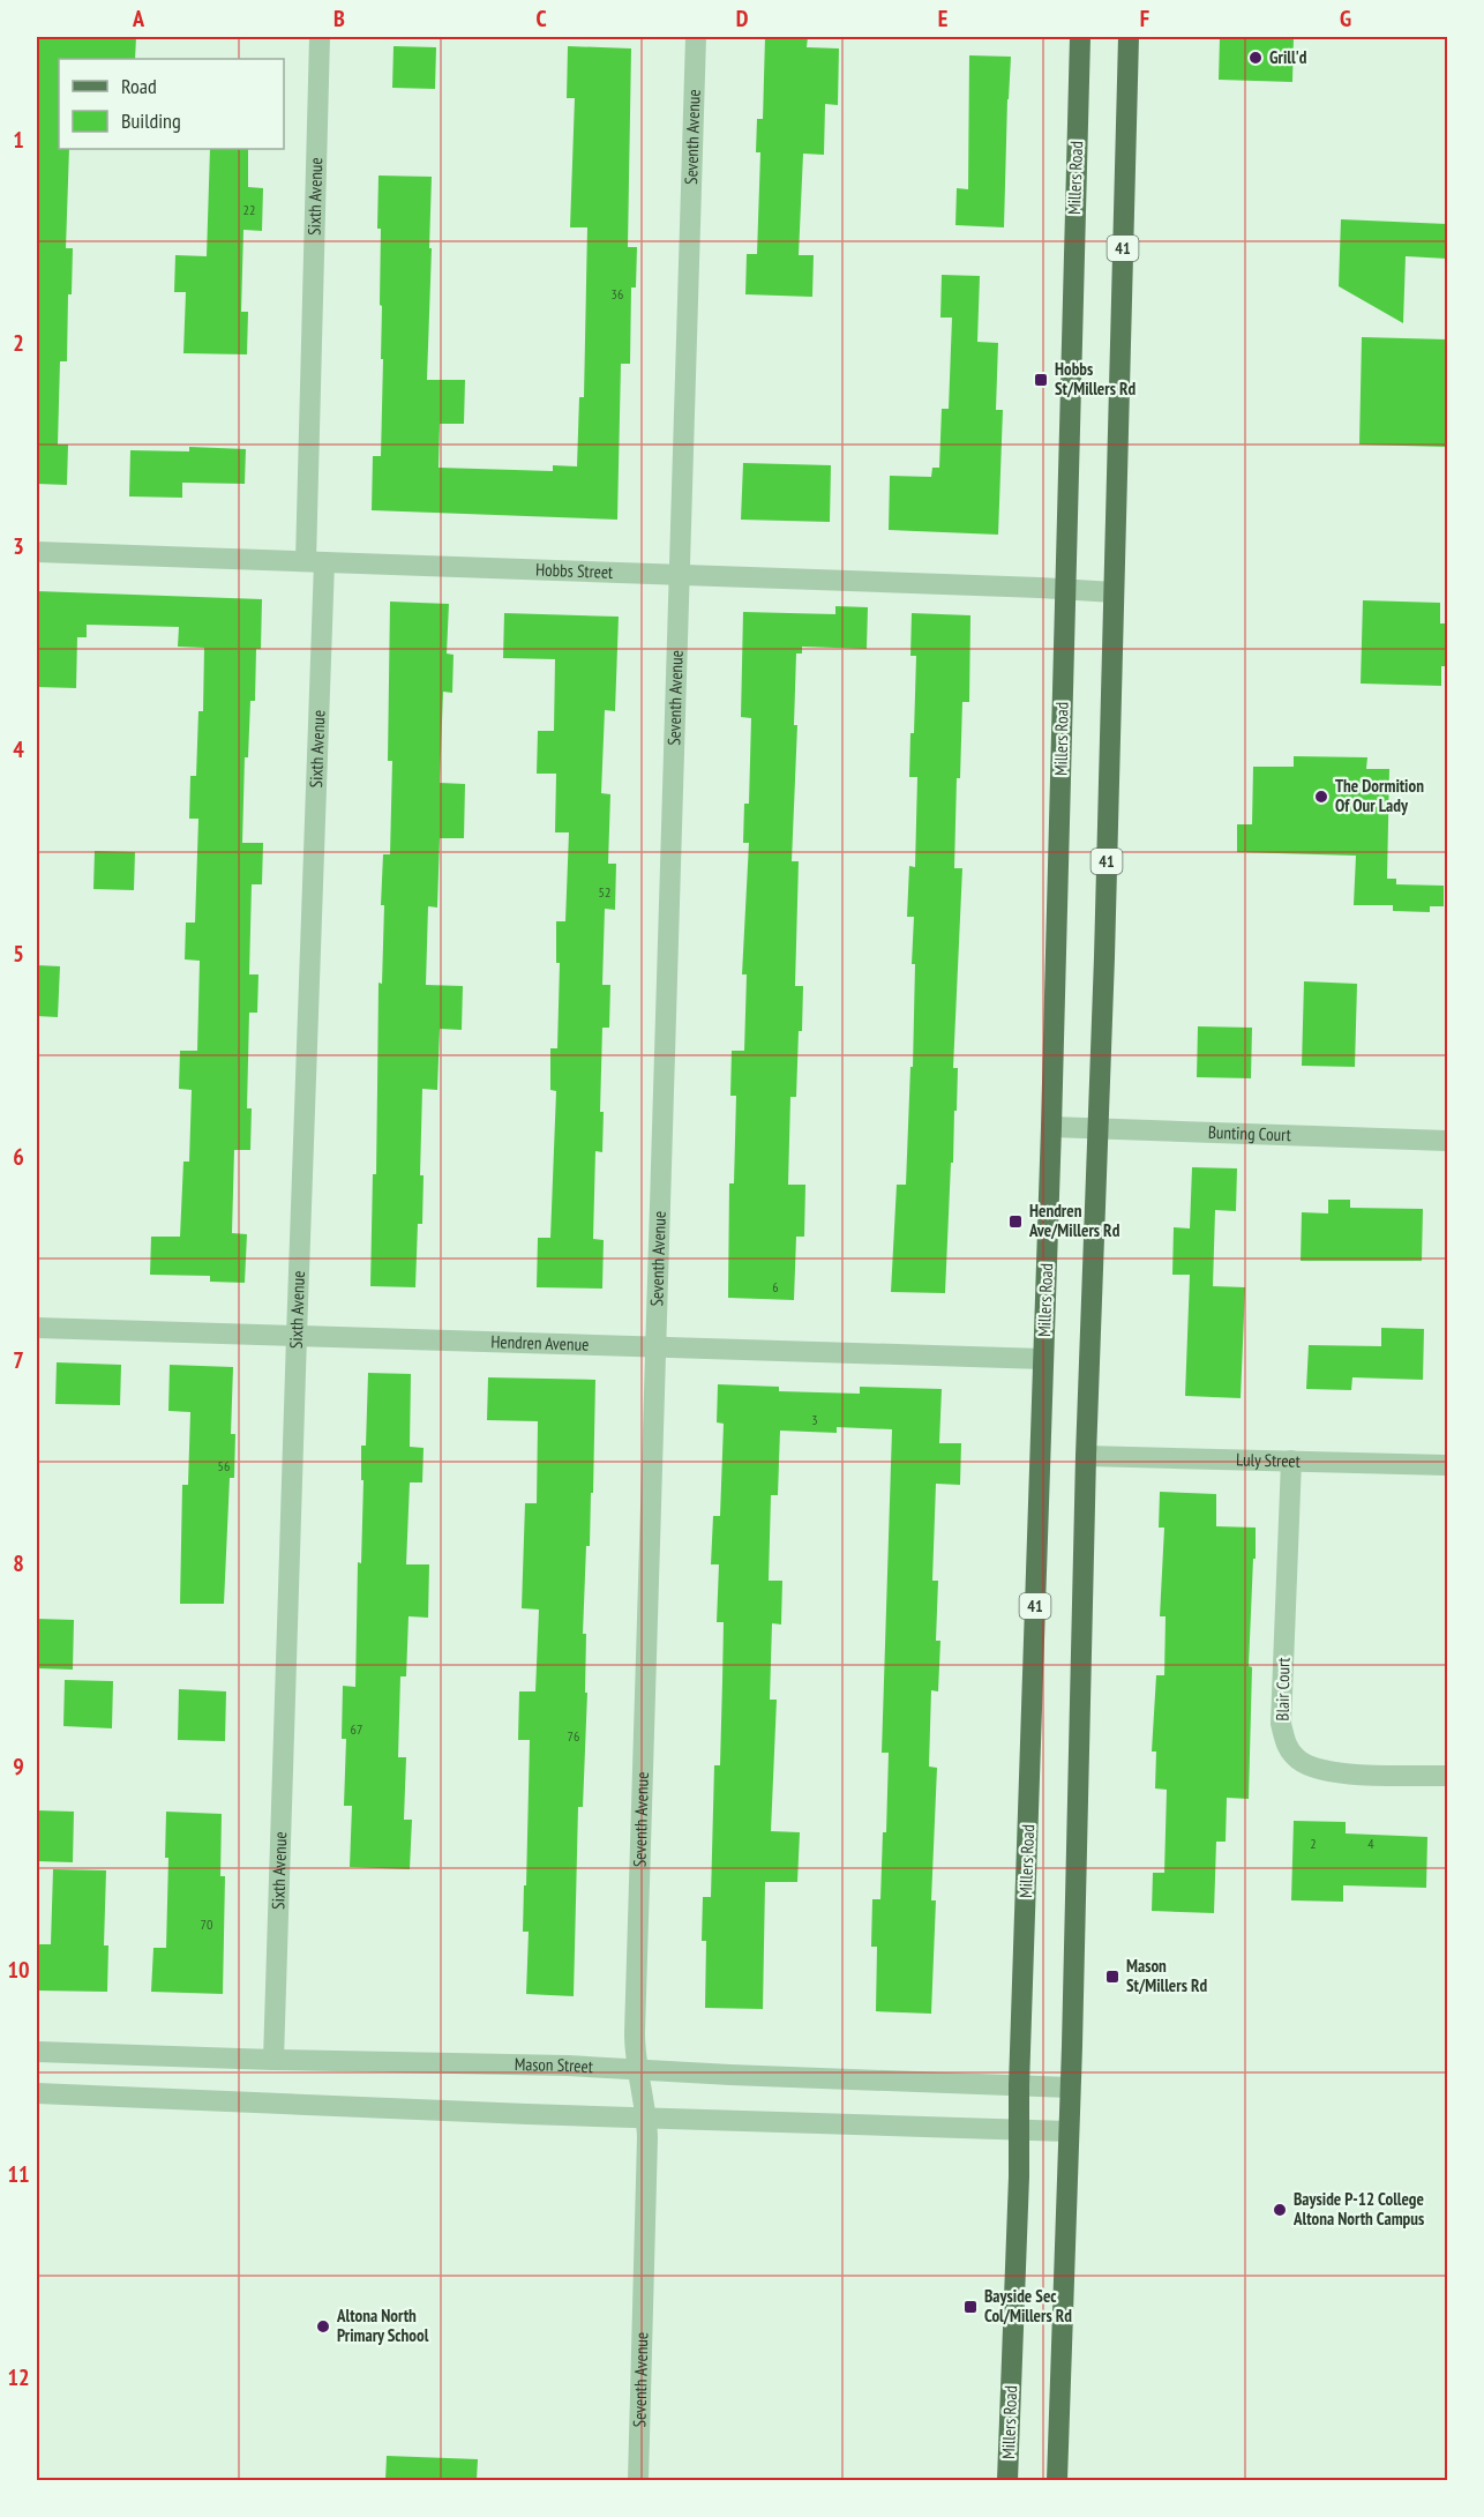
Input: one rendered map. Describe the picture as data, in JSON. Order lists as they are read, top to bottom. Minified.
{"streets":{"main road":["Millers Road","41"],"street":["Seventh Avenue","Sixth Avenue","Hobbs Street","Bunting Court","Hendren Avenue","Luly Street","Blair Court","Mason Street"]},"crossings":[["Seventh Avenue","Hobbs Street"],["Seventh Avenue","Hendren Avenue"],["Seventh Avenue","Mason Street"],["Millers Road","Hobbs Street"],["Millers Road","Bunting Court"],["Millers Road","Hendren Avenue"],["Millers Road","Mason Street"],["Sixth Avenue","Hobbs Street"],["Sixth Avenue","Hendren Avenue"],["Sixth Avenue","Mason Street"],["41","Hobbs Street"],["41","Bunting Court"],["41","Luly Street"],["41","Mason Street"],["Luly Street","Blair Court"]],"places":{"other":["Grill'd","The Dormition Of Our Lady","Bayside P-12 College Altona North Campus","Altona North Primary School"],"transit":["Hobbs St/Millers Rd","Hendren Ave/Millers Rd","Mason St/Millers Rd","Bayside Sec Col/Millers Rd"]},"house_numbers":["22","36","52","6","3","56","67","76","2","4","70"],"legend":["Road","Building"],"grid":{"columns":["A","B","C","D","E","F","G"],"rows":["1","2","3","4","5","6","7","8","9","10","11","12"]}}
